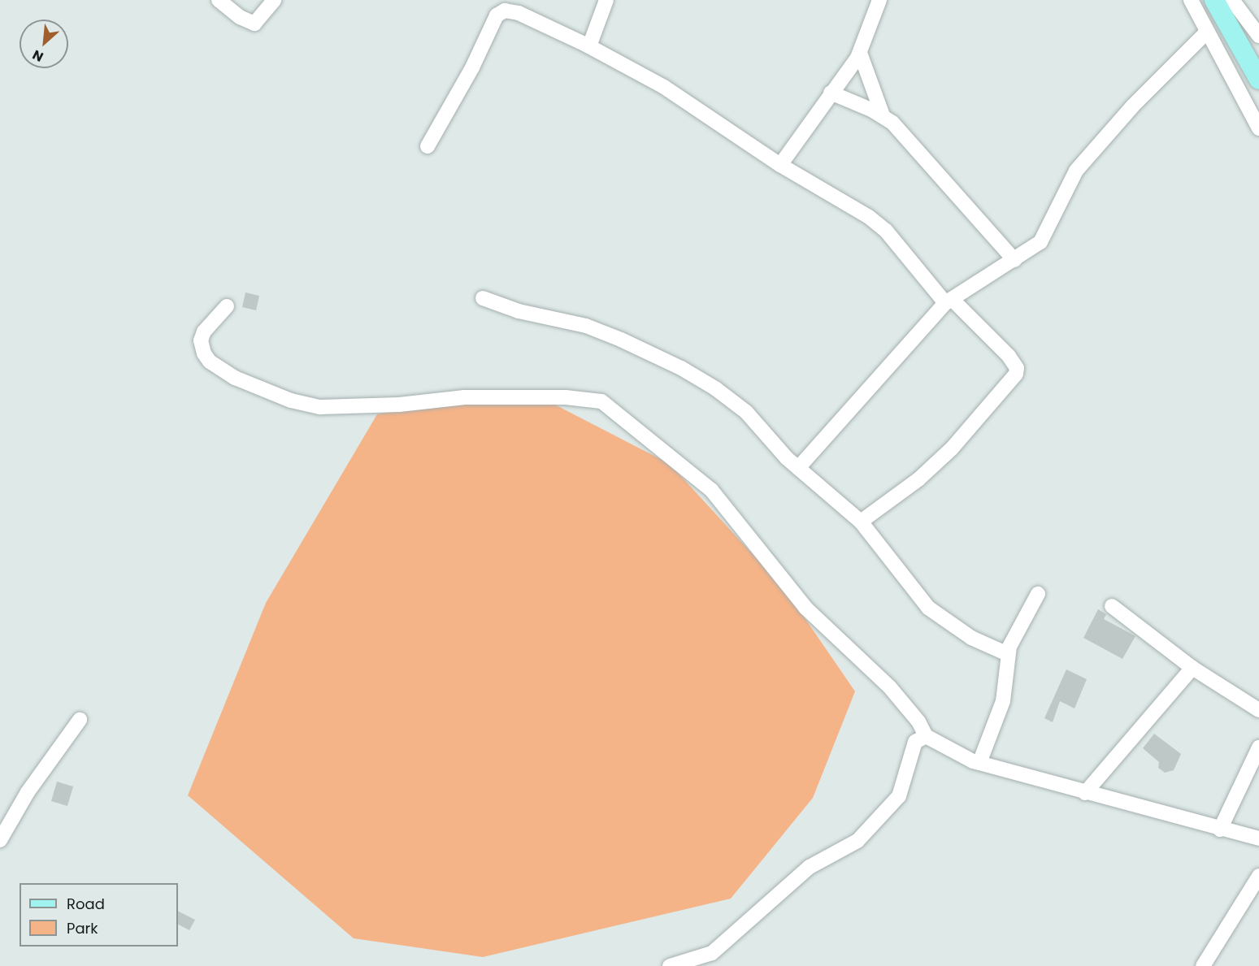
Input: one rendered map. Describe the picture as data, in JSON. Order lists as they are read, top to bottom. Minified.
{"legend":["Road","Park"],"north":"bottom left"}
